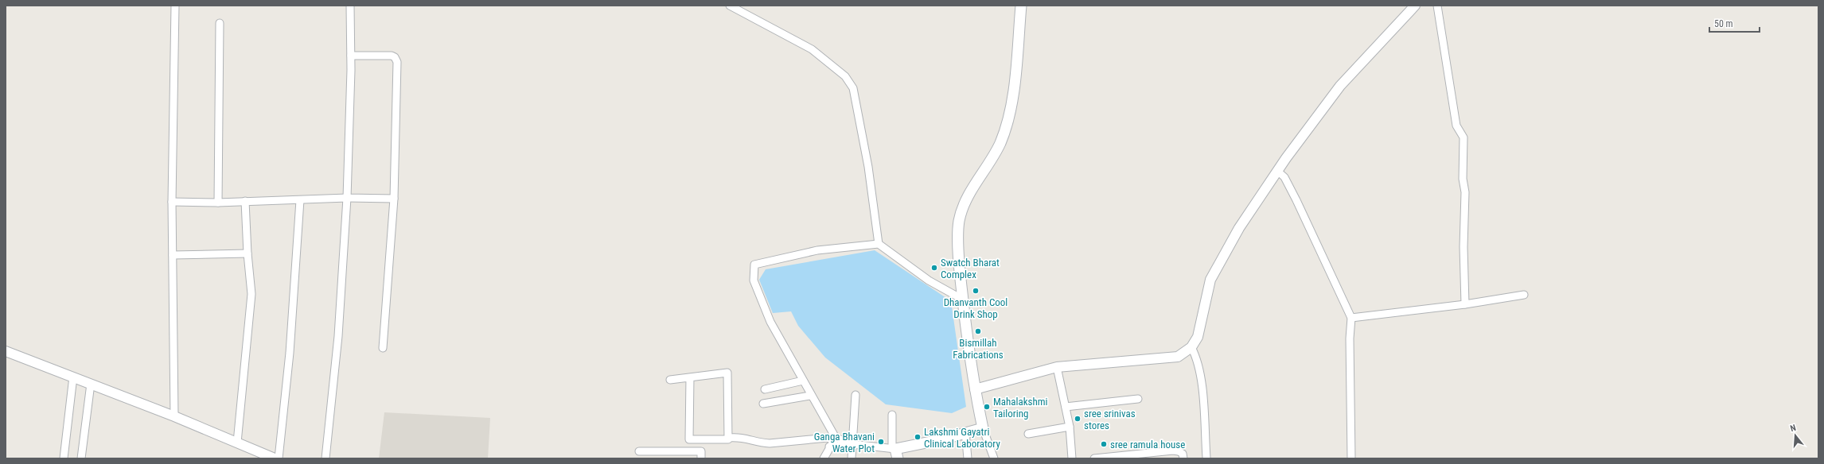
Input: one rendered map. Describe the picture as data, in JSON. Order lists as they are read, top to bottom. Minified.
{"places":["Swatch Bharat Complex","Dhanvanth Cool Drink Shop","Bismillah Fabrications","Mahalakshmi Tailoring","sree srinivas stores","Lakshmi Gayatri Clinical Laboratory","Ganga Bhavani Water Plot","sree ramula house"],"scale_bar":"50 m","north":"top"}
